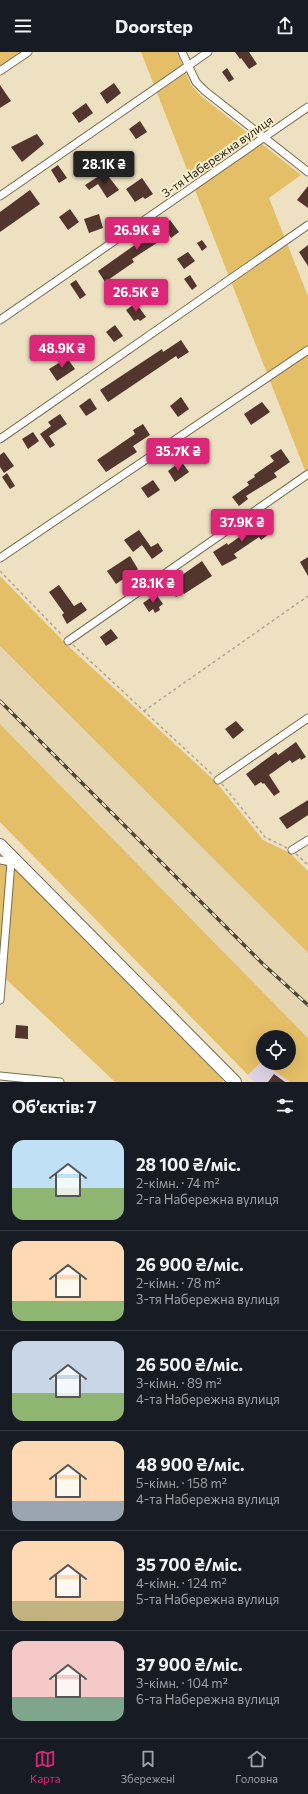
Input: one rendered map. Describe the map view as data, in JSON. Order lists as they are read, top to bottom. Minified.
{"streets":{"street":["3-тя Набережна вулиця"]},"page":{"header":"Doorstep","price":["28.1K ₴","26.9K ₴","26.5K ₴","48.9K ₴","35.7K ₴","37.9K ₴","28.1K ₴"],"heading":"Об’єктів: 7","list":[{"name":"28 100 ₴/міс.","note":"2-кімн. · 74 m² · 2-га Набережна вулиця"},{"name":"26 900 ₴/міс.","note":"2-кімн. · 78 m² · 3-тя Набережна вулиця"},{"name":"26 500 ₴/міс.","note":"3-кімн. · 89 m² · 4-та Набережна вулиця"},{"name":"48 900 ₴/міс.","note":"5-кімн. · 158 m² · 4-та Набережна вулиця"},{"name":"35 700 ₴/міс.","note":"4-кімн. · 124 m² · 5-та Набережна вулиця"},{"name":"37 900 ₴/міс.","note":"3-кімн. · 104 m² · 6-та Набережна вулиця"}],"tabs":["Карта","Збережені","Головна"]}}
